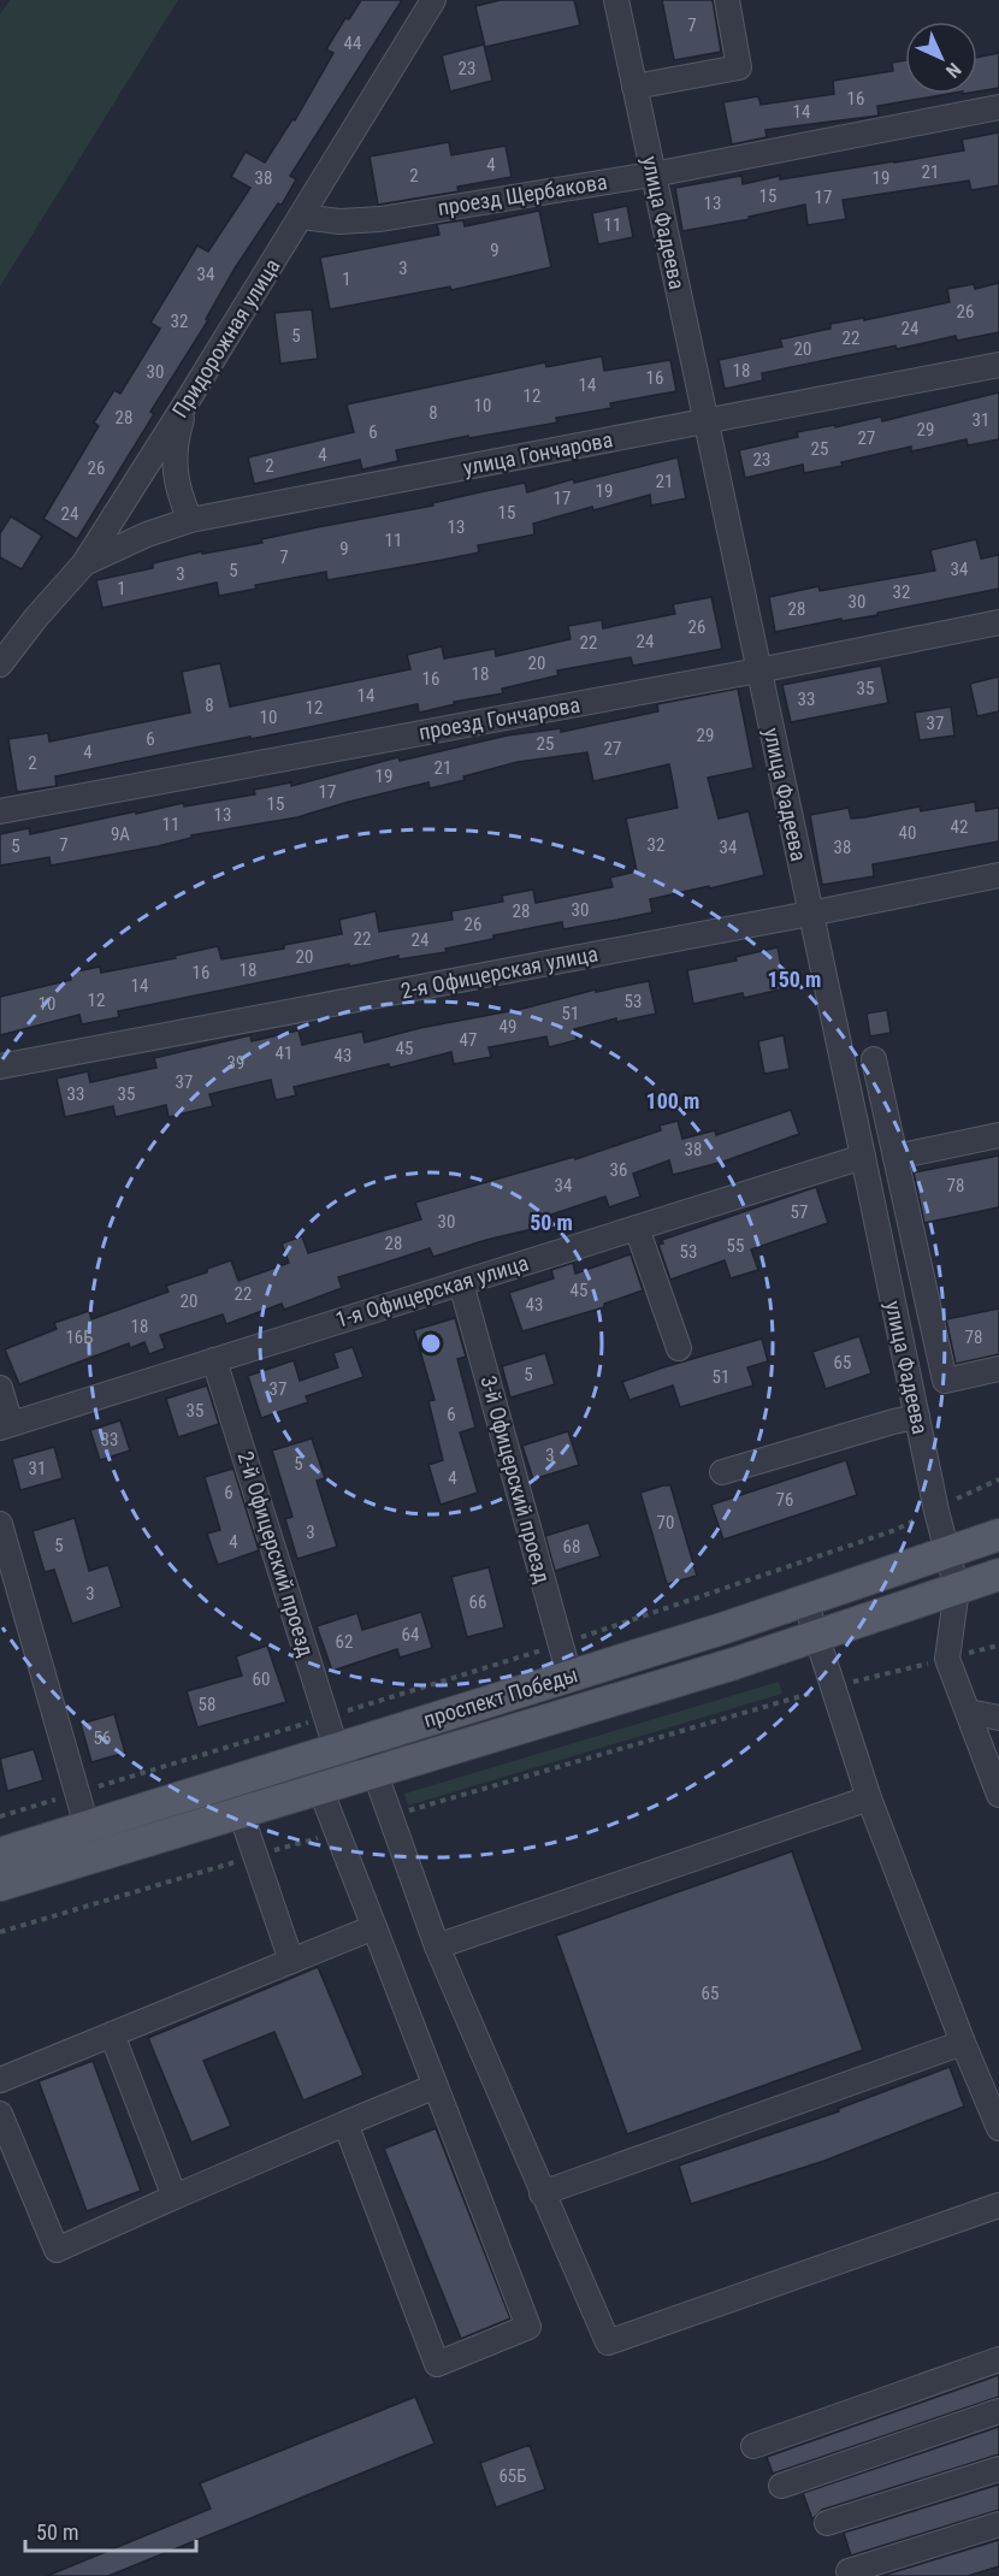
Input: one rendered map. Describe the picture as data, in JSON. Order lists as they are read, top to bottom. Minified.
{"streets":{"main road":["проспект Победы"],"street":["проезд Щербакова","улица Фадеева","Придорожная улица","улица Гончарова","проезд Гончарова","2-я Офицерская улица","1-я Офицерская улица","3-й Офицерский проезд","2-й Офицерский проезд"]},"crossings":[["проезд Щербакова","улица Фадеева"],["проезд Щербакова","Придорожная улица"],["улица Фадеева","улица Гончарова"],["улица Фадеева","проезд Гончарова"],["улица Фадеева","2-я Офицерская улица"],["улица Фадеева","1-я Офицерская улица"],["улица Фадеева","проспект Победы"],["Придорожная улица","улица Гончарова"],["1-я Офицерская улица","3-й Офицерский проезд"],["1-я Офицерская улица","2-й Офицерский проезд"],["3-й Офицерский проезд","проспект Победы"],["2-й Офицерский проезд","проспект Победы"]],"house_numbers":["7","44","23","16","14","4","21","2","38","19","15","17","13","11","9","3","34","1","26","32","24","5","22","20","18","30","16","14","12","10","8","28","31","29","6","27","25","4","23","2","26","21","19","17","15","24","13","11","9","7","34","5","3","1","32","30","28","26","24","22","20","18","16","35","14","33","8","12","10","37","29","6","25","27","4","2","21","19","17","15","13","11","42","40","9А","7","32","5","34","38","30","28","26","22","24","20","18","16","14","12","53","10","51","49","47","45","41","43","39","37","33","35","38","36","34","78","57","30","28","55","53","45","22","20","43","18","16Б","78","65","5","51","37","35","6","33","3","5","31","4","6","76","70","3","4","5","68","3","66","64","62","60","58","56","65","65Б"],"scale_bar":"50 m","north":"bottom right","rings":["150 m","100 m","50 m"]}
